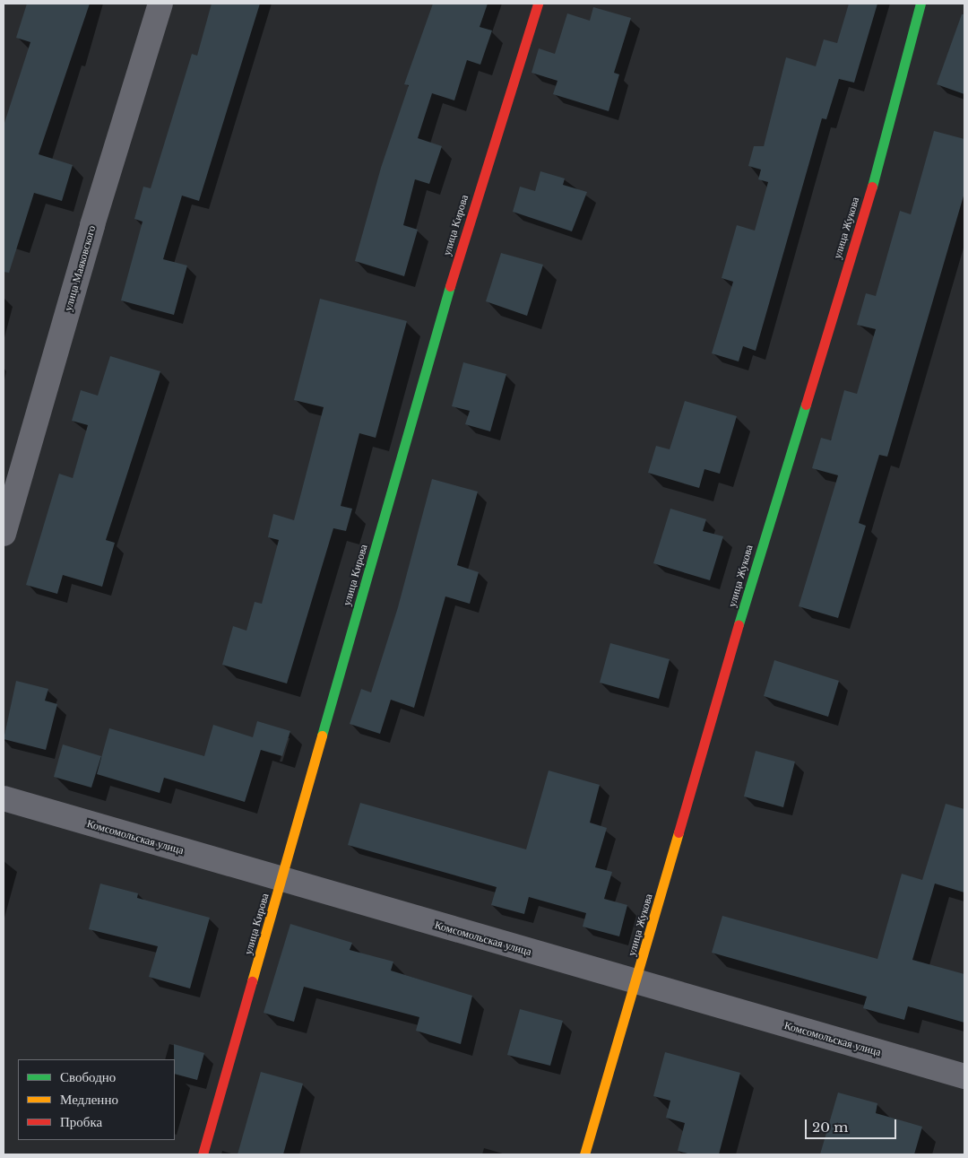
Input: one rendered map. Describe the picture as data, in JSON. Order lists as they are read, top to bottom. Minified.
{"streets":{"street":["улица Кирова","улица Жукова","улица Маяковского","Комсомольская улица"]},"crossings":[["улица Кирова","Комсомольская улица"],["улица Жукова","Комсомольская улица"]],"legend":["Свободно","Медленно","Пробка"],"scale_bar":"20 m"}
